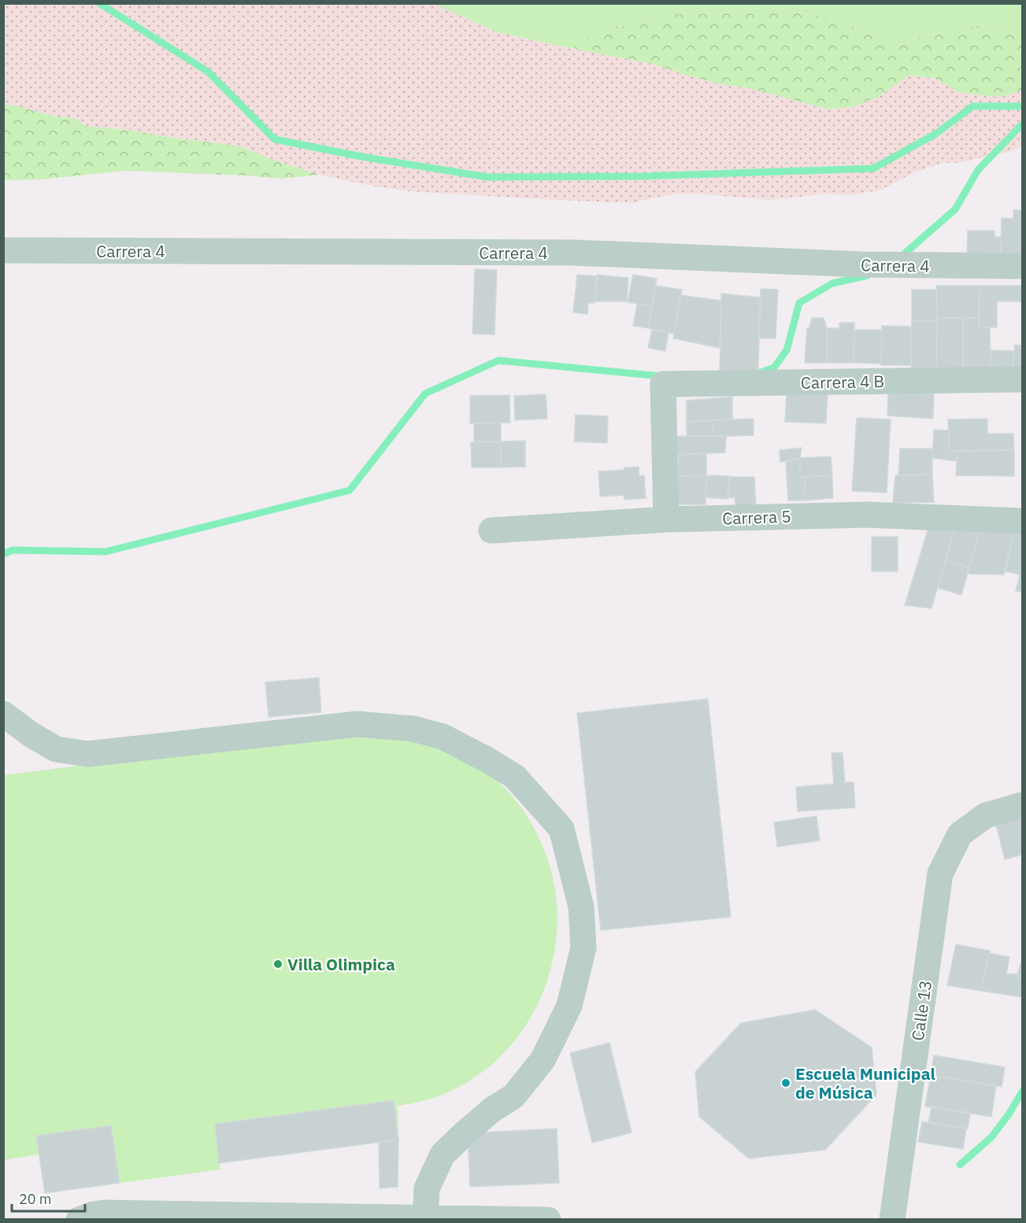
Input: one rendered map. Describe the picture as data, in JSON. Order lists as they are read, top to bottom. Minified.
{"streets":{"street":["Carrera 4","Carrera 4 B","Carrera 5","Calle 13"]},"crossings":[["Carrera 4 B","Carrera 5"]],"places":["Villa Olimpica","Escuela Municipal de Música"],"scale_bar":"20 m"}
